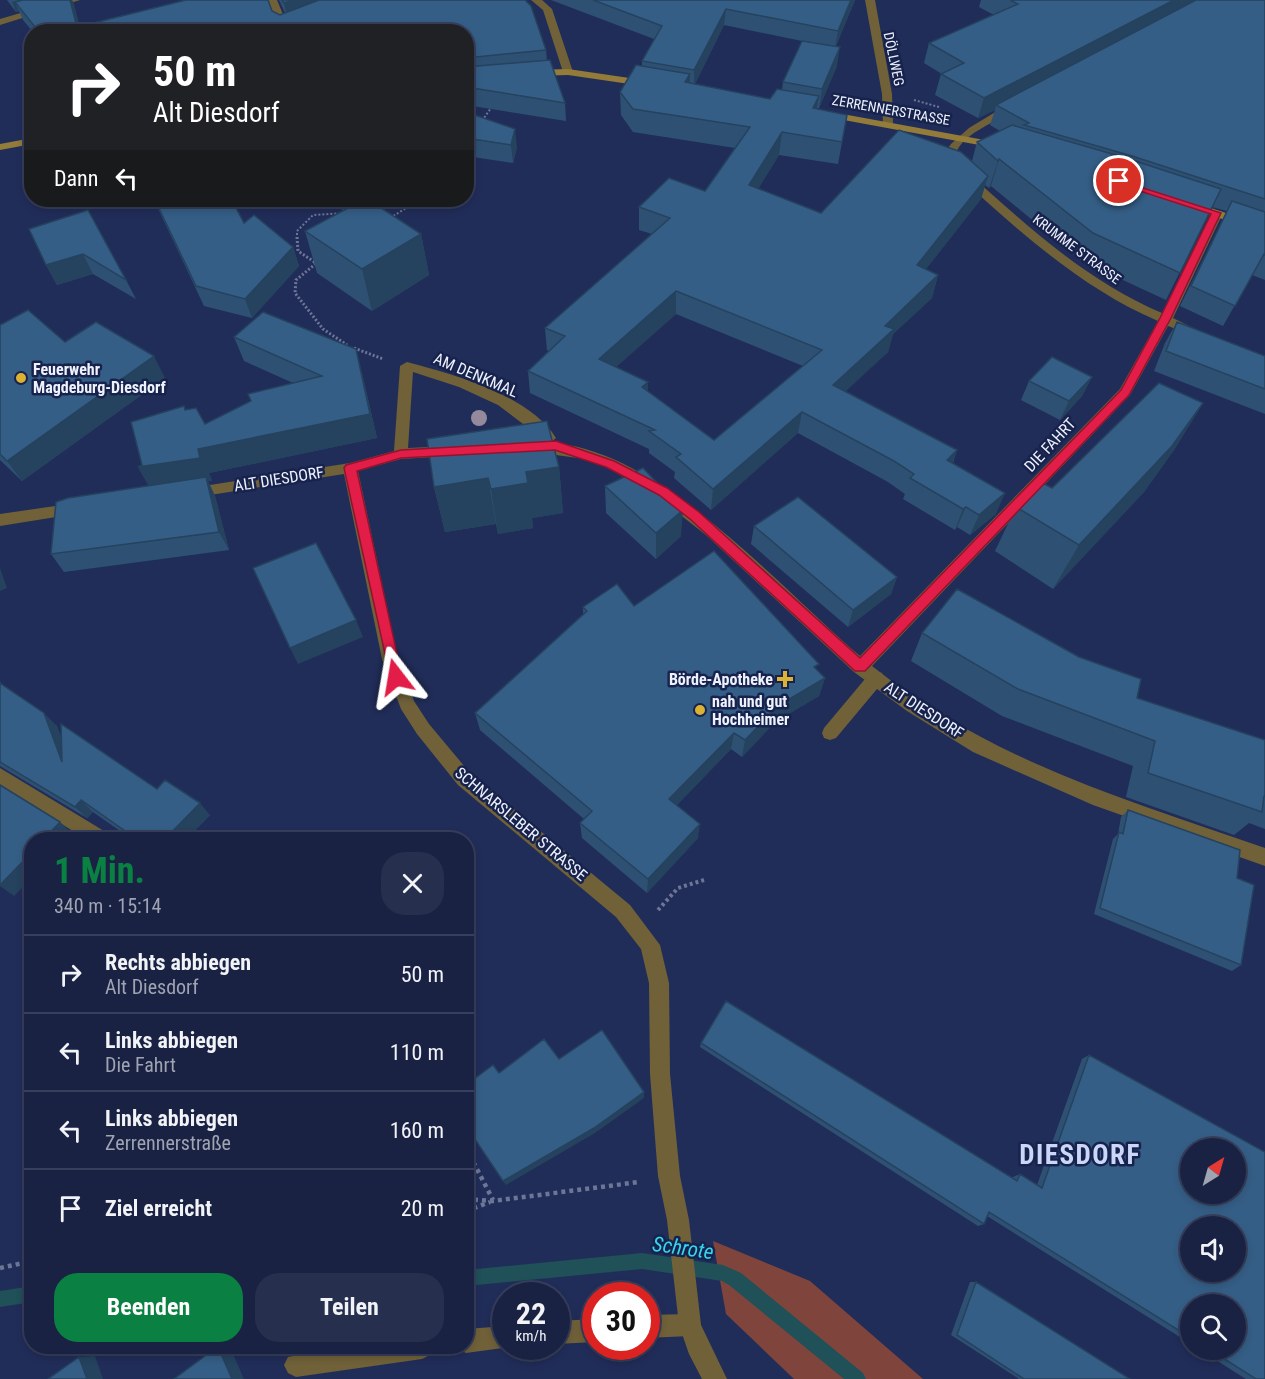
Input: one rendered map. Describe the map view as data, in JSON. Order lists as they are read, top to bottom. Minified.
{"streets":{"main road":["ZERRENNERSTRASSE"],"street":["DÖLLWEG","KRUMME STRASSE","AM DENKMAL","DIE FAHRT","ALT DIESDORF","SCHNARSLEBER STRASSE"]},"crossings":[["DÖLLWEG","ZERRENNERSTRASSE"],["ZERRENNERSTRASSE","KRUMME STRASSE"],["KRUMME STRASSE","DIE FAHRT"],["AM DENKMAL","ALT DIESDORF"],["DIE FAHRT","ALT DIESDORF"],["ALT DIESDORF","SCHNARSLEBER STRASSE"]],"districts":["DIESDORF"],"water":["Schrote"],"places":{"other":["Feuerwehr Magdeburg-Diesdorf","nah und gut Hochheimer"],"health":["Börde-Apotheke"]},"north":"top right","page":{"turn":["50 m","Alt Diesdorf"],"then":"Dann","heading":["1 Min.","340 m · 15:14"],"list":[{"name":"Rechts abbiegen","note":"Alt Diesdorf","value":"50 m"},{"name":"Links abbiegen","note":"Die Fahrt","value":"110 m"},{"name":"Links abbiegen","note":"Zerrennerstraße","value":"160 m"},{"name":"Ziel erreicht","value":"20 m"}],"buttons":["Beenden","Teilen"],"speed":"22 km/h","limit":"30"}}
